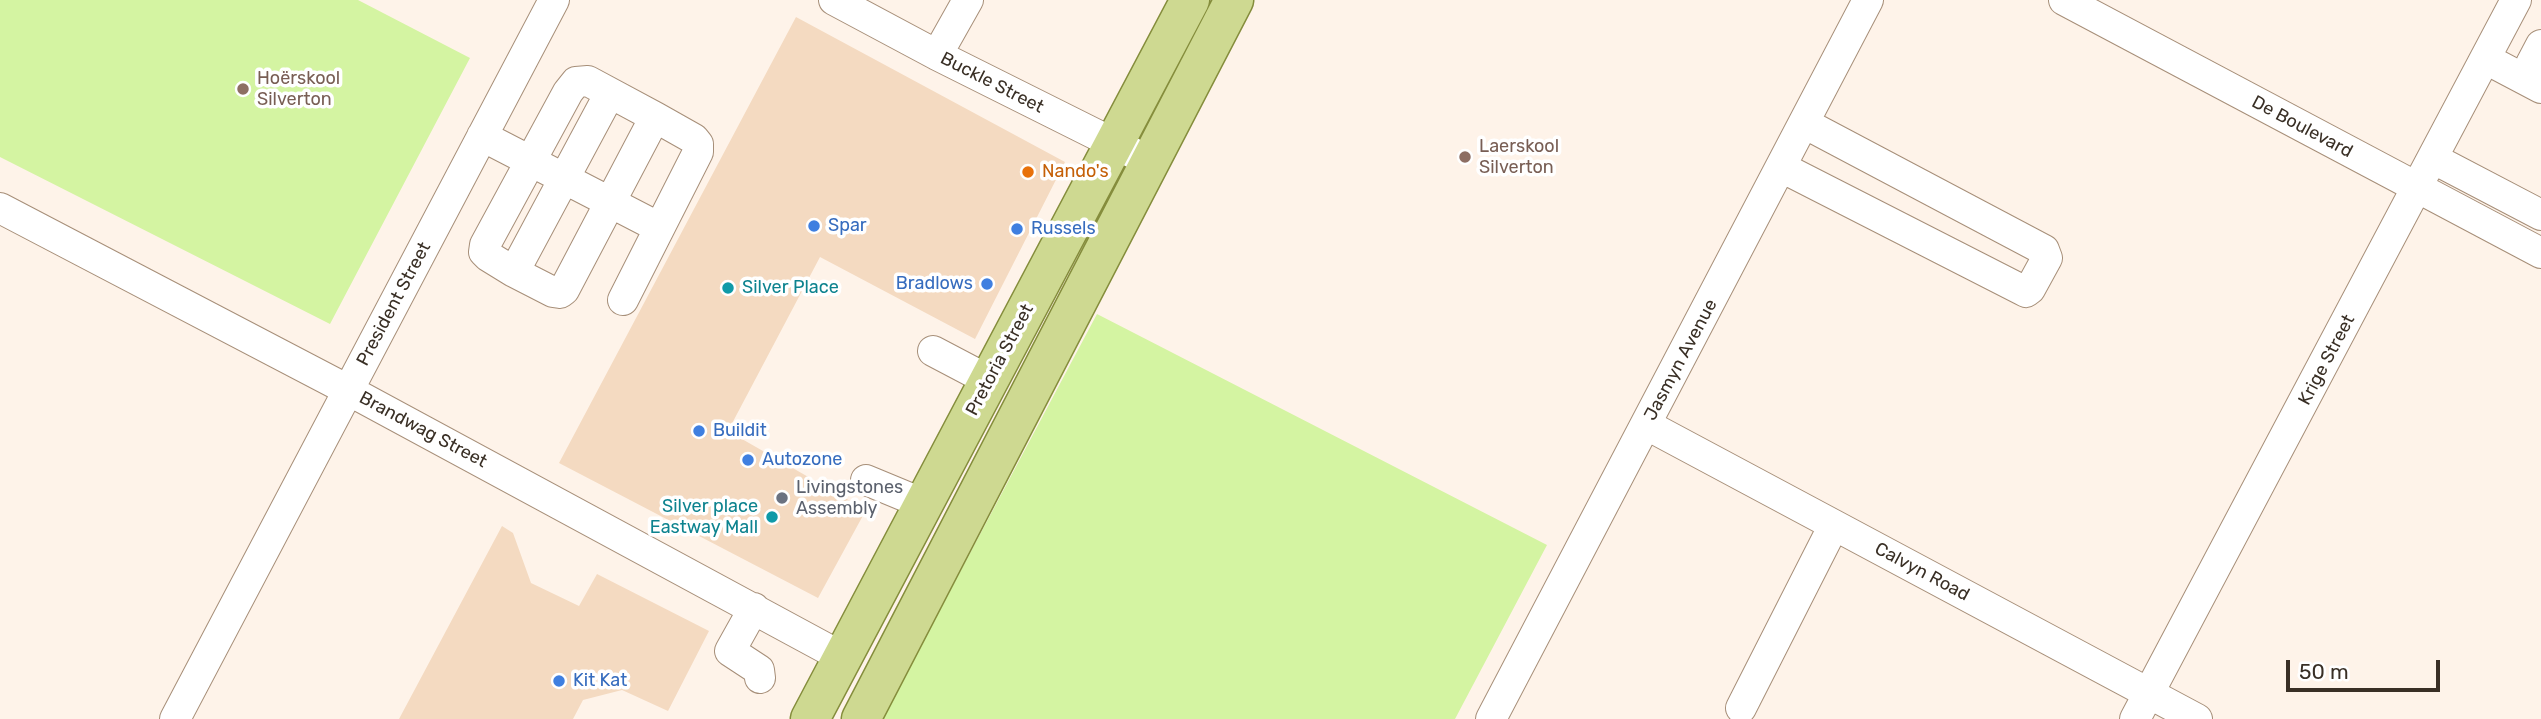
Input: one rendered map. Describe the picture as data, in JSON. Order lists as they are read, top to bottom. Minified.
{"streets":{"main road":["Pretoria Street"],"street":["Buckle Street","De Boulevard","President Street","Jasmyn Avenue","Krige Street","Brandwag Street","Calvyn Road"]},"crossings":[["Buckle Street","Pretoria Street"],["De Boulevard","Krige Street"],["President Street","Brandwag Street"],["Pretoria Street","Brandwag Street"],["Jasmyn Avenue","Calvyn Road"],["Krige Street","Calvyn Road"]],"places":["Hoërskool Silverton","Laerskool Silverton","Nando's","Spar","Russels","Bradlows","Silver Place","Buildit","Autozone","Livingstones Assembly","Silver place Eastway Mall","Kit Kat"],"scale_bar":"50 m"}
